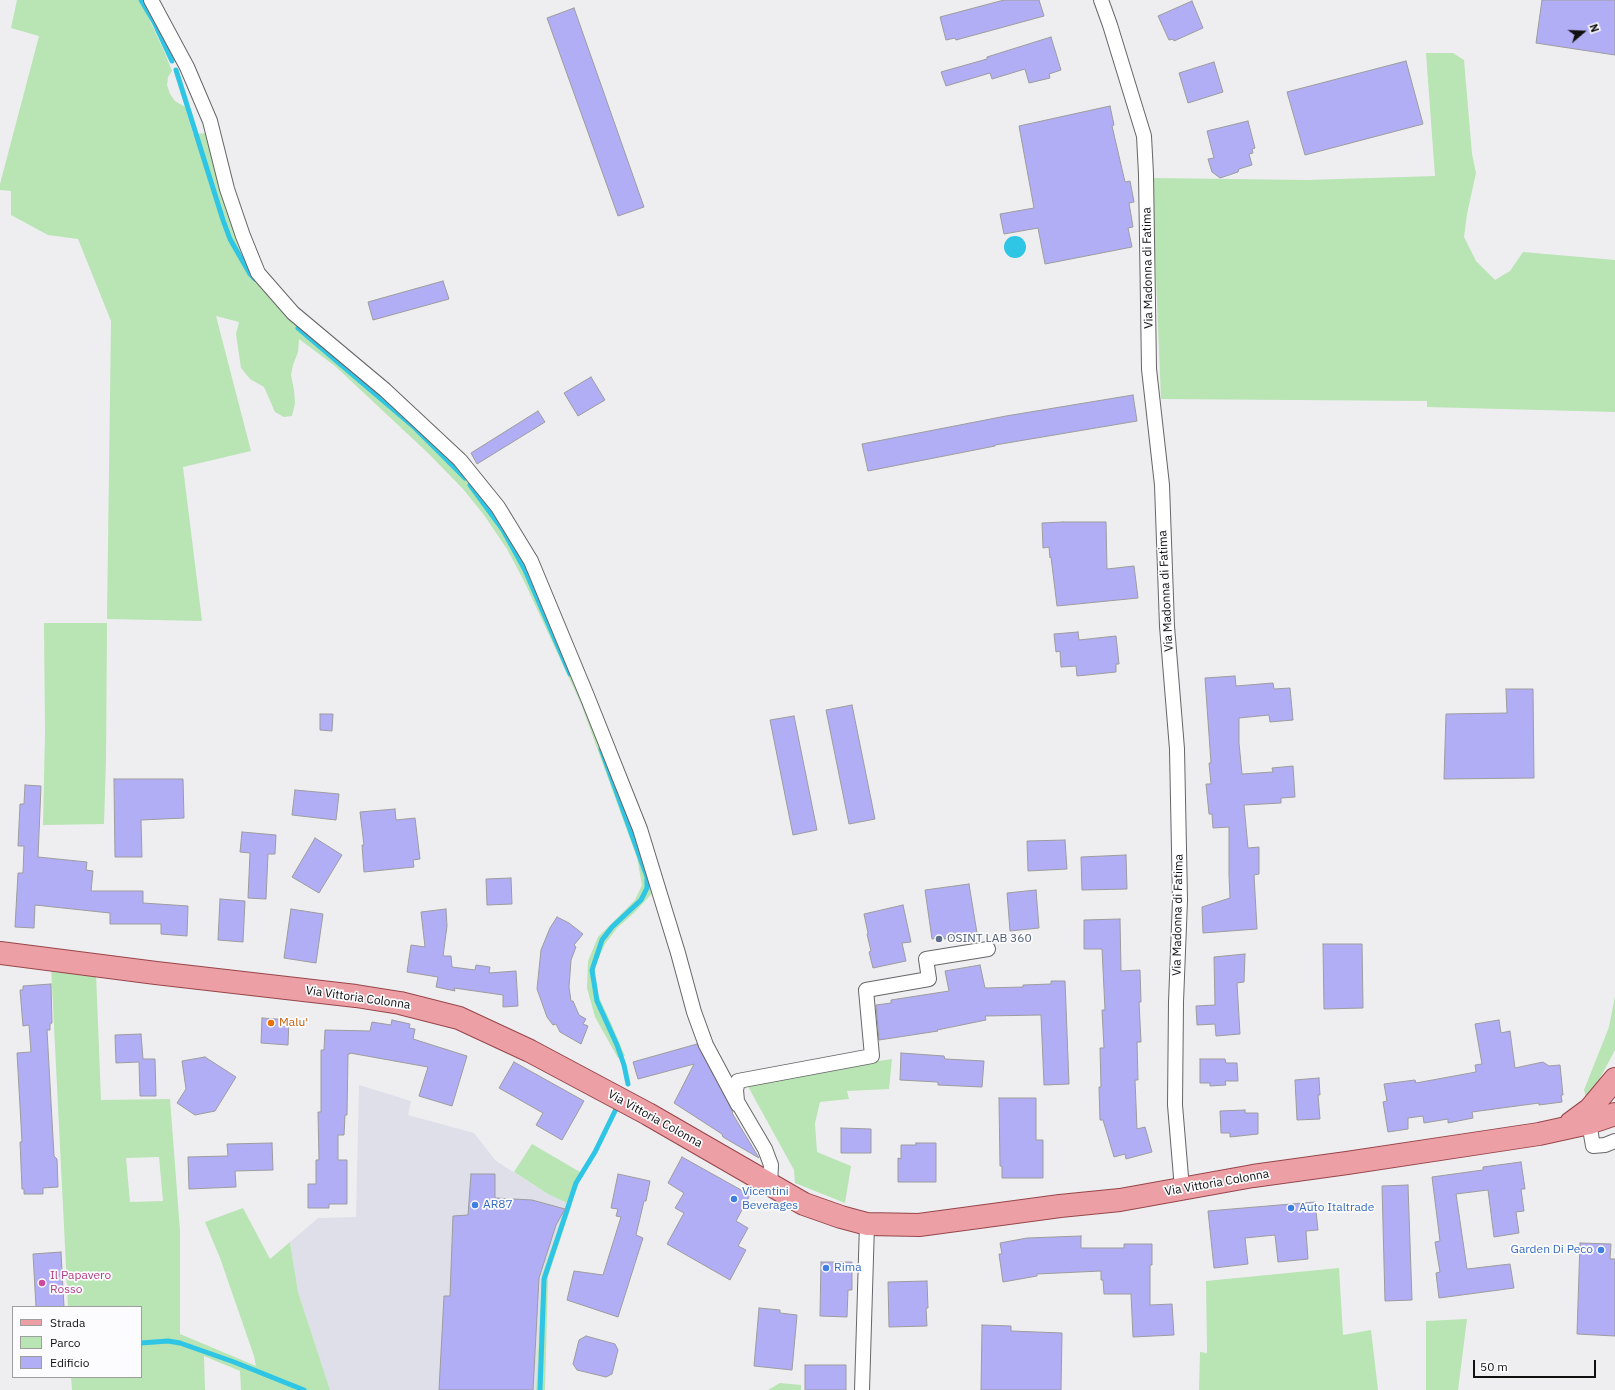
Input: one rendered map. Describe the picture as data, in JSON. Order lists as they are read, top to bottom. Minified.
{"streets":{"main road":["Via Vittoria Colonna"],"street":["Via Madonna di Fatima"]},"crossings":[["Via Madonna di Fatima","Via Vittoria Colonna"]],"places":["OSINT LAB 360","Malu'","Vicentini Beverages","AR87","Auto Italtrade","Garden Di Peco","Rima","Il Papavero Rosso"],"legend":["Strada","Parco","Edificio"],"scale_bar":"50 m","north":"right"}
